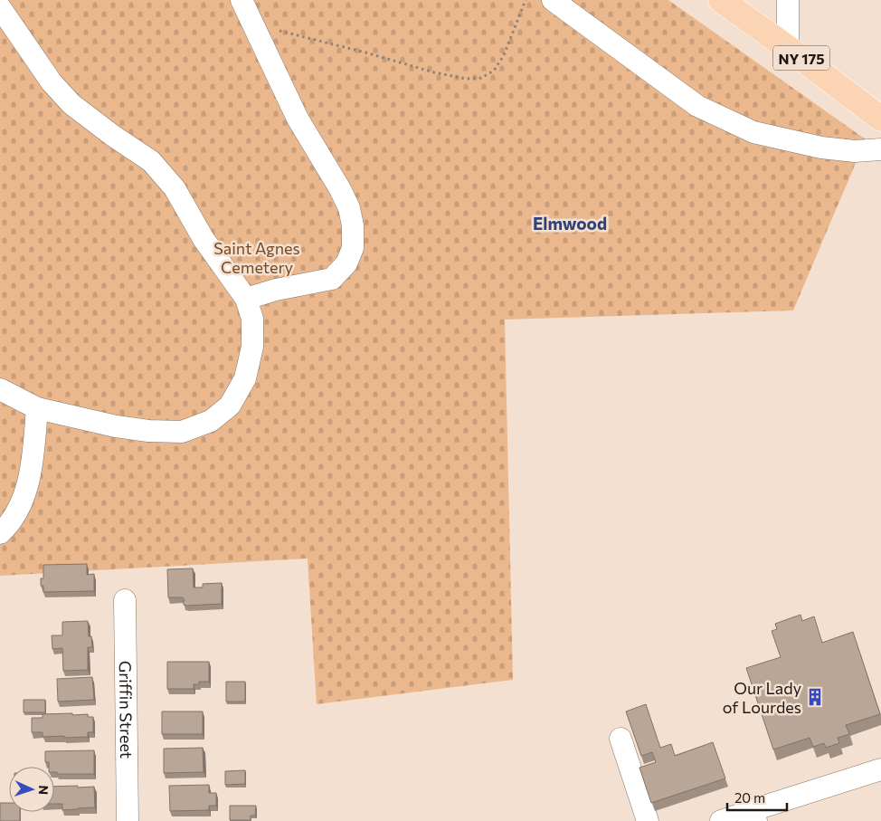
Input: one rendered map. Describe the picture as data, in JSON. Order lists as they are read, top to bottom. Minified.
{"streets":{"main road":["NY 175"],"street":["Griffin Street"]},"districts":["Elmwood"],"parks":["Saint Agnes Cemetery"],"places":{"building":["Our Lady of Lourdes"]},"scale_bar":"20 m","north":"right"}
